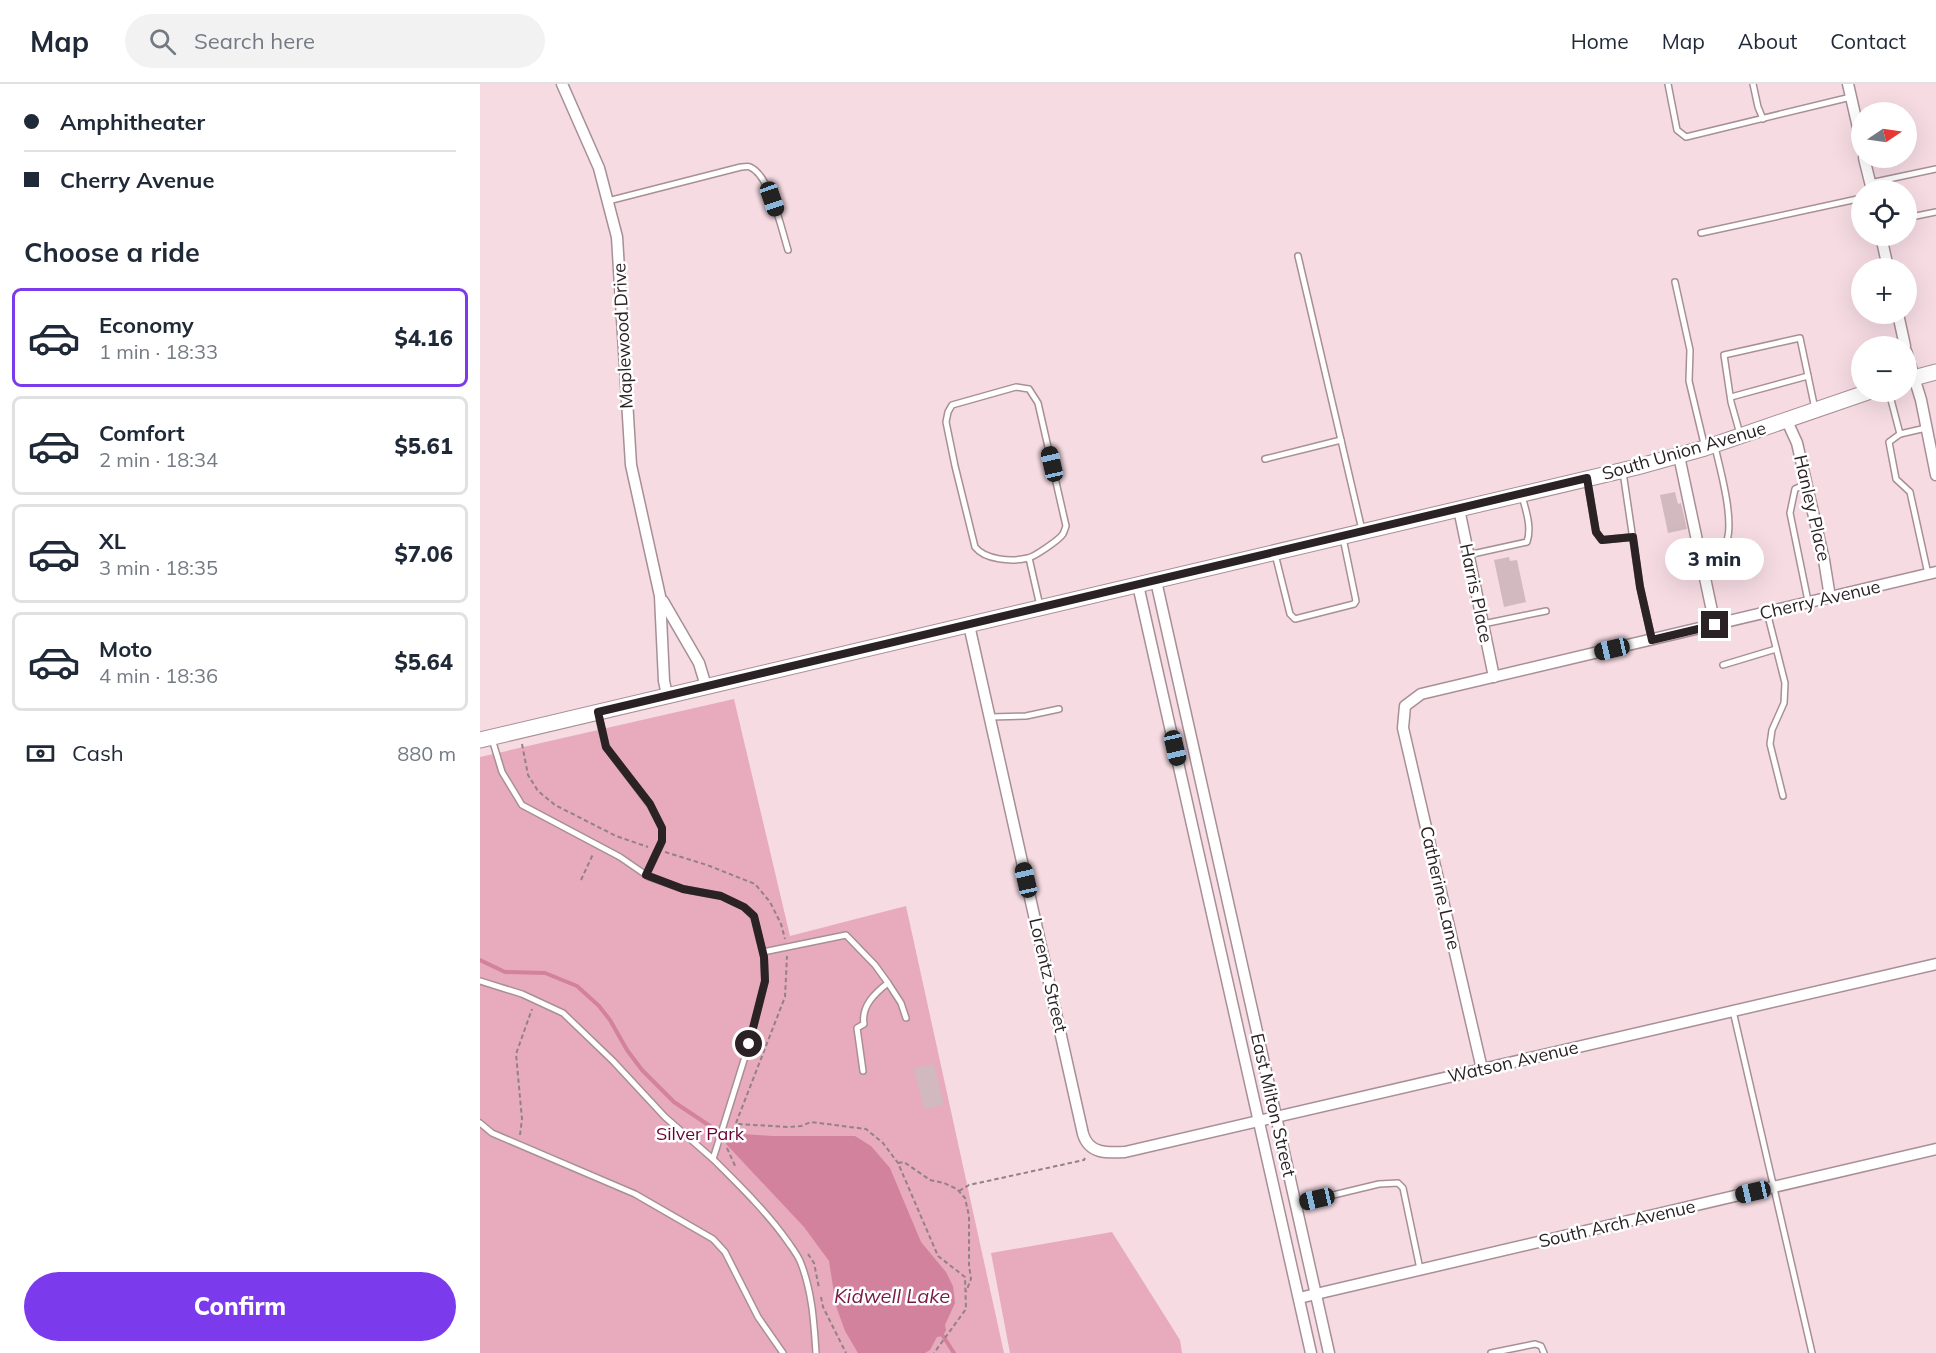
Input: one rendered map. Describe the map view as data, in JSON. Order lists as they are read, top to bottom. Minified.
{"streets":{"main road":["South Union Avenue"],"street":["Maplewood Drive","Hanley Place","Harris Place","Cherry Avenue","Catherine Lane","Lorentz Street","Watson Avenue","East Milton Street","South Arch Avenue"]},"crossings":[["Maplewood Drive","South Union Avenue"],["South Union Avenue","Hanley Place"],["South Union Avenue","Harris Place"],["South Union Avenue","Lorentz Street"],["South Union Avenue","East Milton Street"],["Hanley Place","Cherry Avenue"],["Harris Place","Cherry Avenue"],["Cherry Avenue","Catherine Lane"],["Catherine Lane","Watson Avenue"],["Lorentz Street","Watson Avenue"],["Watson Avenue","East Milton Street"],["East Milton Street","South Arch Avenue"]],"water":["Kidwell Lake"],"parks":["Silver Park"],"north":"right","page":{"header":"Map","search":"Search here","nav":["Home","Map","About","Contact"],"banner":["Amphitheater","Cherry Avenue"],"map_buttons":["+","−"],"heading":"Choose a ride","list":[{"name":"Economy","note":"1 min · 18:33","value":"$4.16"},{"name":"Comfort","note":"2 min · 18:34","value":"$5.61"},{"name":"XL","note":"3 min · 18:35","value":"$7.06"},{"name":"Moto","note":"4 min · 18:36","value":"$5.64"}],"bubble":"3 min","pay":["Cash","880 m"],"buttons":"Confirm"}}
